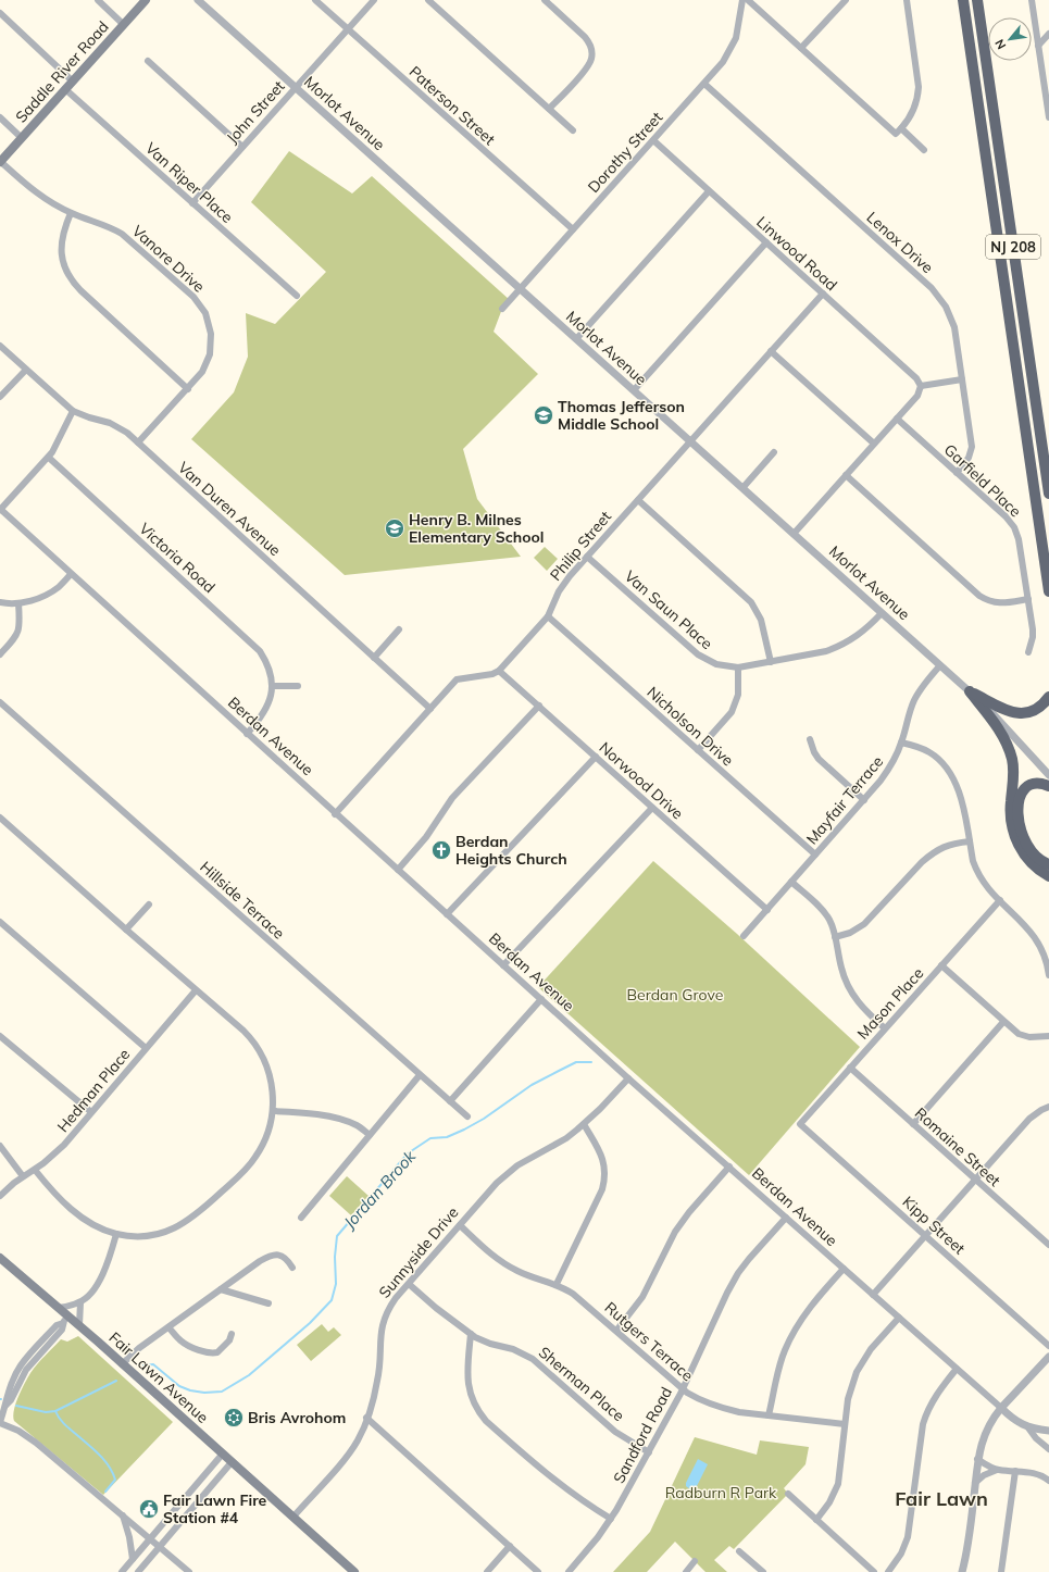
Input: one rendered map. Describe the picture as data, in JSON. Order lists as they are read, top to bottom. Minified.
{"streets":{"highway":["NJ 208"],"main road":["Saddle River Road","Fair Lawn Avenue"],"street":["Paterson Street","John Street","Morlot Avenue","Dorothy Street","Van Riper Place","Lenox Drive","Linwood Road","Vanore Drive","Garfield Place","Van Duren Avenue","Philip Street","Victoria Road","Van Saun Place","Nicholson Drive","Berdan Avenue","Norwood Drive","Mayfair Terrace","Hillside Terrace","Mason Place","Hedman Place","Romaine Street","Kipp Street","Sunnyside Drive","Rutgers Terrace","Sherman Place","Sandford Road"]},"crossings":[["Saddle River Road","Van Riper Place"],["Saddle River Road","Vanore Drive"],["Paterson Street","John Street"],["Paterson Street","Dorothy Street"],["John Street","Morlot Avenue"],["John Street","Van Riper Place"],["Morlot Avenue","Dorothy Street"],["Morlot Avenue","Philip Street"],["Morlot Avenue","Van Saun Place"],["Morlot Avenue","Mayfair Terrace"],["Dorothy Street","Lenox Drive"],["Dorothy Street","Linwood Road"],["Lenox Drive","Garfield Place"],["Linwood Road","Philip Street"],["Vanore Drive","Van Duren Avenue"],["Philip Street","Van Saun Place"],["Philip Street","Nicholson Drive"],["Philip Street","Norwood Drive"],["Victoria Road","Berdan Avenue"],["Nicholson Drive","Mayfair Terrace"],["Berdan Avenue","Sunnyside Drive"],["Berdan Avenue","Sandford Road"],["Norwood Drive","Mayfair Terrace"],["Mason Place","Romaine Street"],["Mason Place","Kipp Street"],["Sunnyside Drive","Rutgers Terrace"],["Sunnyside Drive","Fair Lawn Avenue"],["Sunnyside Drive","Sherman Place"],["Rutgers Terrace","Sandford Road"],["Sherman Place","Sandford Road"]],"districts":["Fair Lawn"],"water":["Jordan Brook"],"parks":["Berdan Grove","Radburn R Park"],"places":{"school or university":["Thomas Jefferson Middle School","Henry B. Milnes Elementary School"],"church":["Berdan Heights Church"],"synagogue":["Bris Avrohom"],"public building":["Fair Lawn Fire Station #4"]},"north":"bottom left"}
